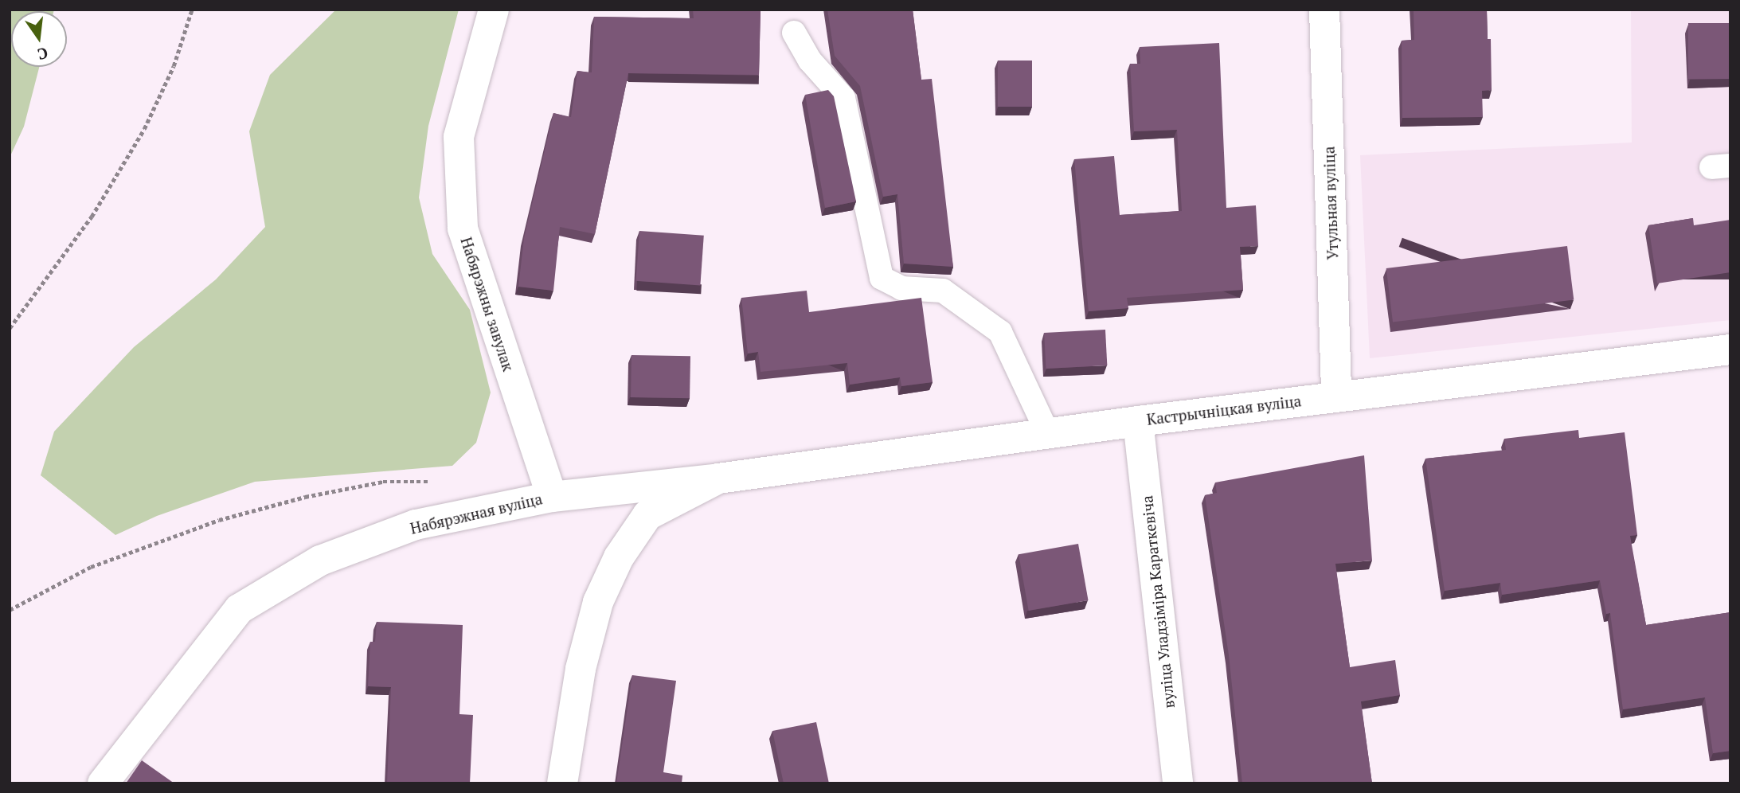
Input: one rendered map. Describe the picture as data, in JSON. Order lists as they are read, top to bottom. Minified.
{"streets":{"street":["Утульная вуліца","Набярэжны завулак","Кастрычніцкая вуліца","Набярэжная вуліца","вуліца Уладзіміра Караткевіча"]},"crossings":[["Утульная вуліца","Кастрычніцкая вуліца"],["Набярэжны завулак","Набярэжная вуліца"],["Кастрычніцкая вуліца","Набярэжная вуліца"],["Кастрычніцкая вуліца","вуліца Уладзіміра Караткевіча"]],"north":"bottom"}
